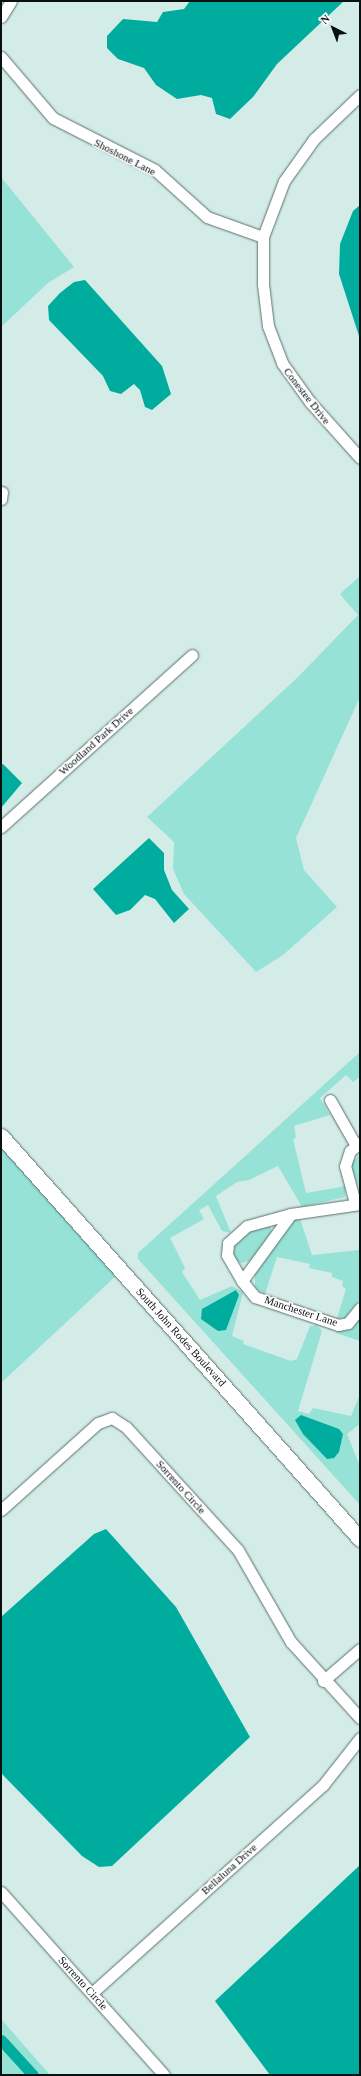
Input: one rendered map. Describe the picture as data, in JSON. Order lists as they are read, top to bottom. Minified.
{"streets":{"main road":["South John Rodes Boulevard"],"street":["Shoshone Lane","Conestee Drive","Woodland Park Drive","Manchester Lane","Sorrento Circle","Bellaluna Drive"]},"crossings":[["Shoshone Lane","Conestee Drive"],["Sorrento Circle","Bellaluna Drive"]],"north":"top left"}
